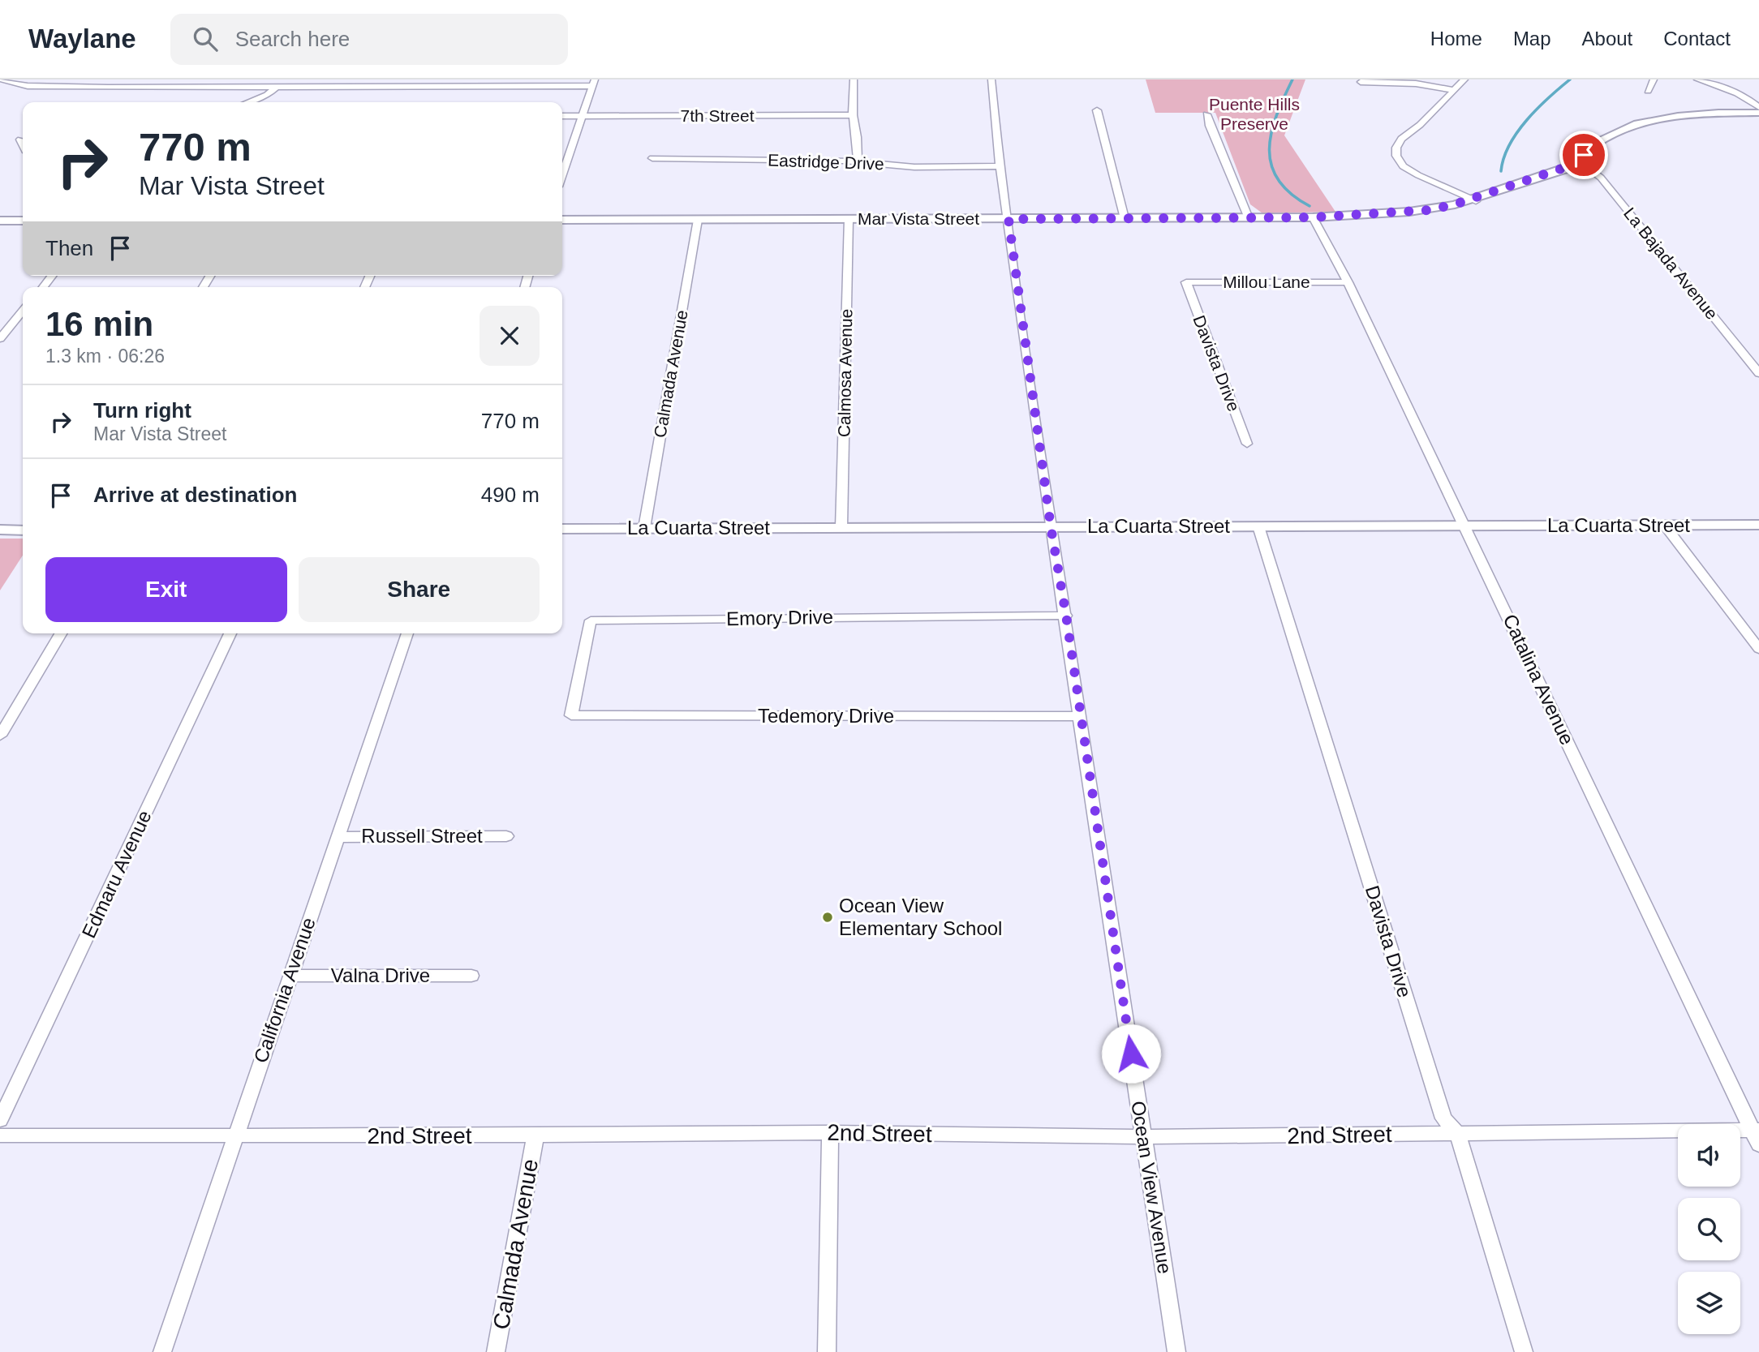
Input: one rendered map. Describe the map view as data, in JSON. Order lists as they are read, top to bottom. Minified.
{"streets":{"street":["7th Street","Eastridge Drive","Mar Vista Street","La Bajada Avenue","Millou Lane","Davista Drive","Calmosa Avenue","Calmada Avenue","La Cuarta Street","Emory Drive","Catalina Avenue","Tedemory Drive","Russell Street","Edmaru Avenue","Valna Drive","California Avenue","2nd Street","Ocean View Avenue"]},"crossings":[["Eastridge Drive","Ocean View Avenue"],["Mar Vista Street","La Bajada Avenue"],["Mar Vista Street","Calmosa Avenue"],["Mar Vista Street","Calmada Avenue"],["Mar Vista Street","Catalina Avenue"],["Mar Vista Street","Ocean View Avenue"],["Millou Lane","Davista Drive"],["Millou Lane","Catalina Avenue"],["Davista Drive","La Cuarta Street"],["Davista Drive","2nd Street"],["Calmosa Avenue","La Cuarta Street"],["Calmada Avenue","La Cuarta Street"],["Calmada Avenue","2nd Street"],["La Cuarta Street","Catalina Avenue"],["La Cuarta Street","Ocean View Avenue"],["Emory Drive","Tedemory Drive"],["Emory Drive","Ocean View Avenue"],["Catalina Avenue","2nd Street"],["Tedemory Drive","Ocean View Avenue"],["Russell Street","California Avenue"],["Valna Drive","California Avenue"],["California Avenue","2nd Street"],["2nd Street","Ocean View Avenue"]],"parks":["Puente Hills Preserve"],"places":["Ocean View Elementary School"],"page":{"header":"Waylane","search":"Search here","nav":["Home","Map","About","Contact"],"turn":["770 m","Mar Vista Street"],"then":"Then","heading":["16 min","1.3 km · 06:26"],"list":[{"name":"Turn right","note":"Mar Vista Street","value":"770 m"},{"name":"Arrive at destination","value":"490 m"}],"buttons":["Exit","Share"]}}
